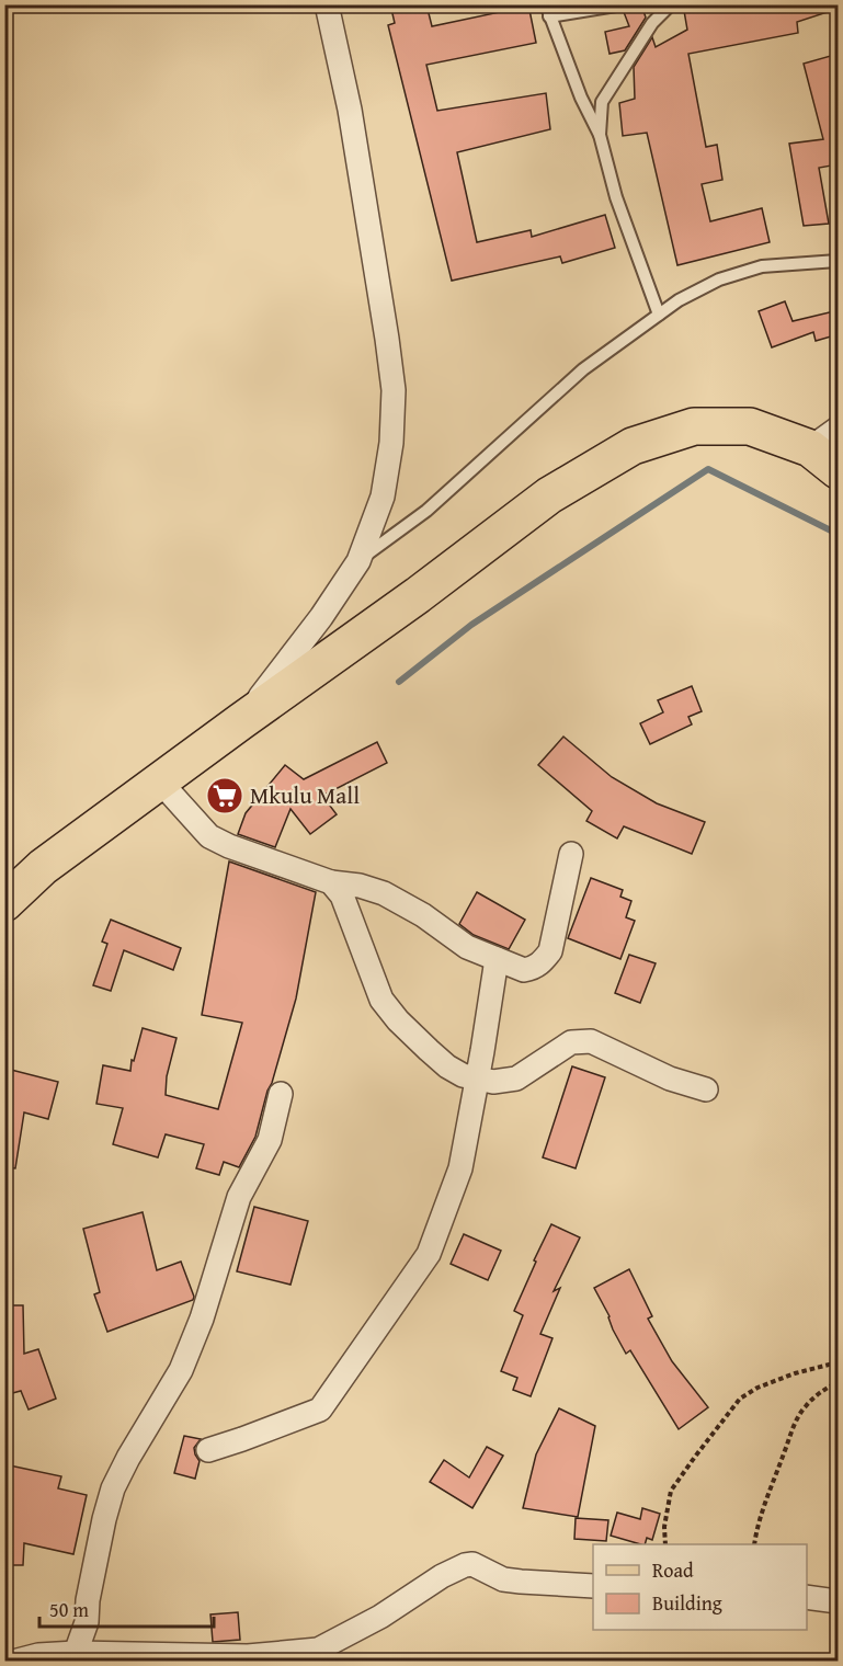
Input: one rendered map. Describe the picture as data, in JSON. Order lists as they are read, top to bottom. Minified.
{"places":{"supermarket":["Mkulu Mall"]},"legend":["Road","Building"],"scale_bar":"50 m"}
